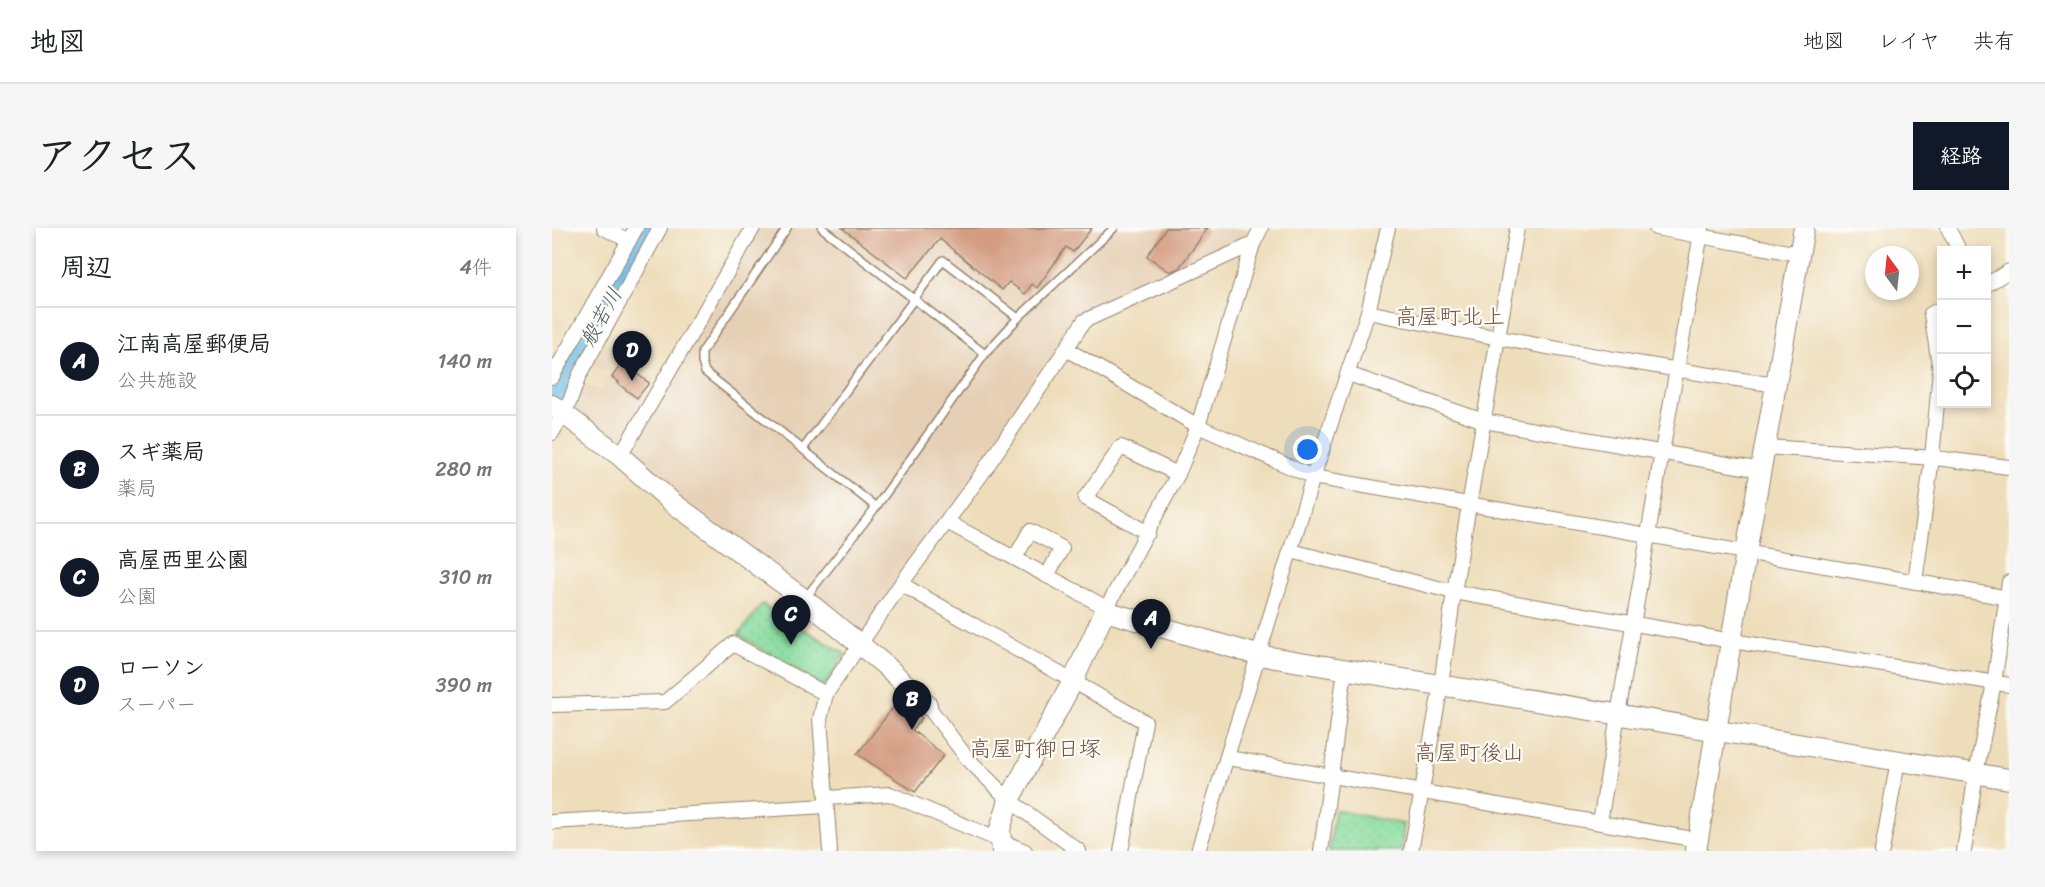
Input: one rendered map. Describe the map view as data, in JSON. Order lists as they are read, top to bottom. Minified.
{"districts":["高屋町北上","高屋町御日塚","高屋町後山"],"water":["般若川"],"north":"top","page":{"header":"地図","nav":["地図","レイヤ","共有"],"title":"アクセス","buttons":"経路","heading":["周辺","4件"],"map_buttons":["+","−"],"list":[{"mark":"A","name":"江南高屋郵便局","note":"公共施設","value":"140 m"},{"mark":"B","name":"スギ薬局","note":"薬局","value":"280 m"},{"mark":"C","name":"高屋西里公園","note":"公園","value":"310 m"},{"mark":"D","name":"ローソン","note":"スーパー","value":"390 m"}],"pins":["D","C","A","B"]}}
